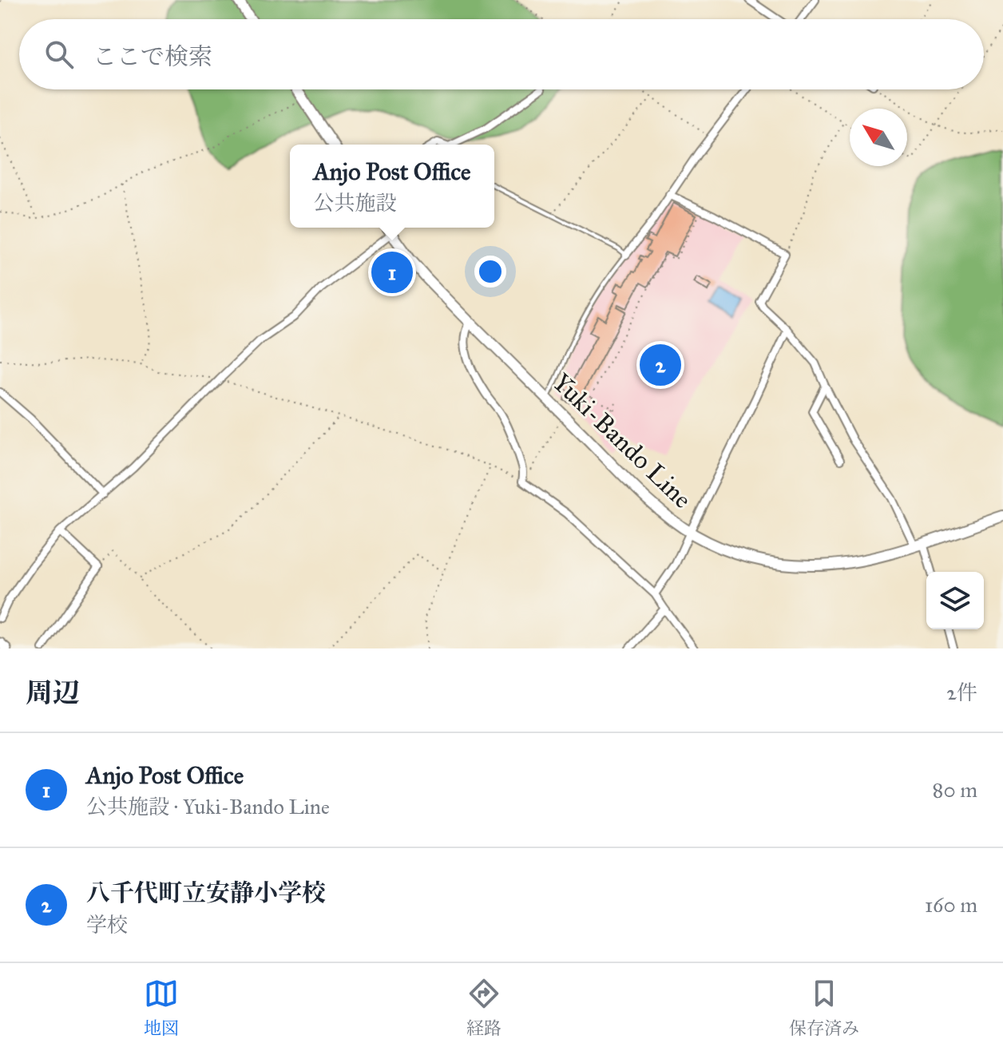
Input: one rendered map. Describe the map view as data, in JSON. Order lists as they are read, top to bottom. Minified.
{"streets":{"main road":["Yuki-Bando Line"]},"north":"top left","page":{"search":"ここで検索","popup":["Anjo Post Office","公共施設"],"pins":["1","2"],"heading":["周辺","2件"],"list":[{"mark":"1","name":"Anjo Post Office","note":"公共施設 · Yuki-Bando Line","value":"80 m"},{"mark":"2","name":"八千代町立安静小学校","note":"学校","value":"160 m"}],"nav":["地図","経路","保存済み"]}}
